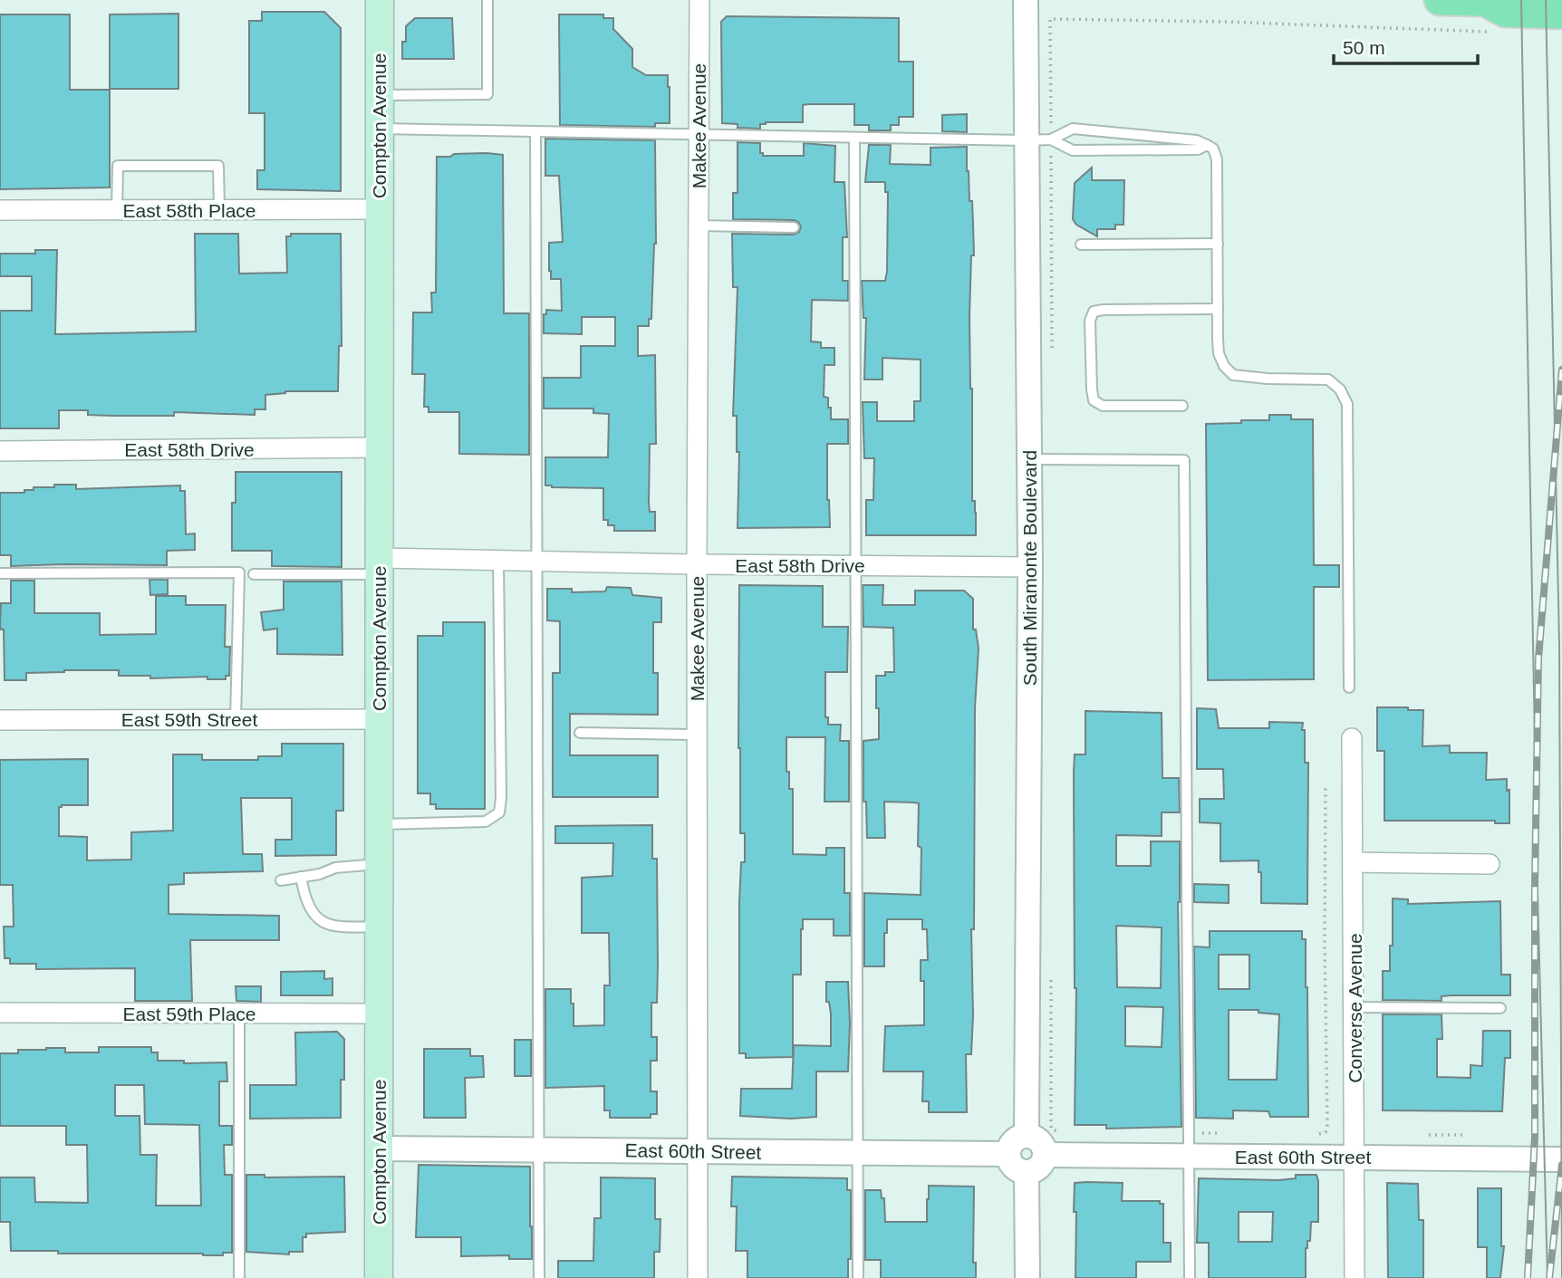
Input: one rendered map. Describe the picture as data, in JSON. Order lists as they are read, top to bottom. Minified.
{"streets":{"main road":["Compton Avenue"],"street":["Makee Avenue","East 58th Place","East 58th Drive","South Miramonte Boulevard","East 59th Street","Converse Avenue","East 59th Place","East 60th Street"]},"crossings":[["Compton Avenue","East 58th Place"],["Compton Avenue","East 58th Drive"],["Compton Avenue","East 59th Street"],["Compton Avenue","East 59th Place"],["Compton Avenue","East 60th Street"],["Makee Avenue","East 58th Drive"],["Makee Avenue","East 60th Street"],["East 58th Drive","South Miramonte Boulevard"],["South Miramonte Boulevard","East 60th Street"],["Converse Avenue","East 60th Street"]],"scale_bar":"50 m"}
